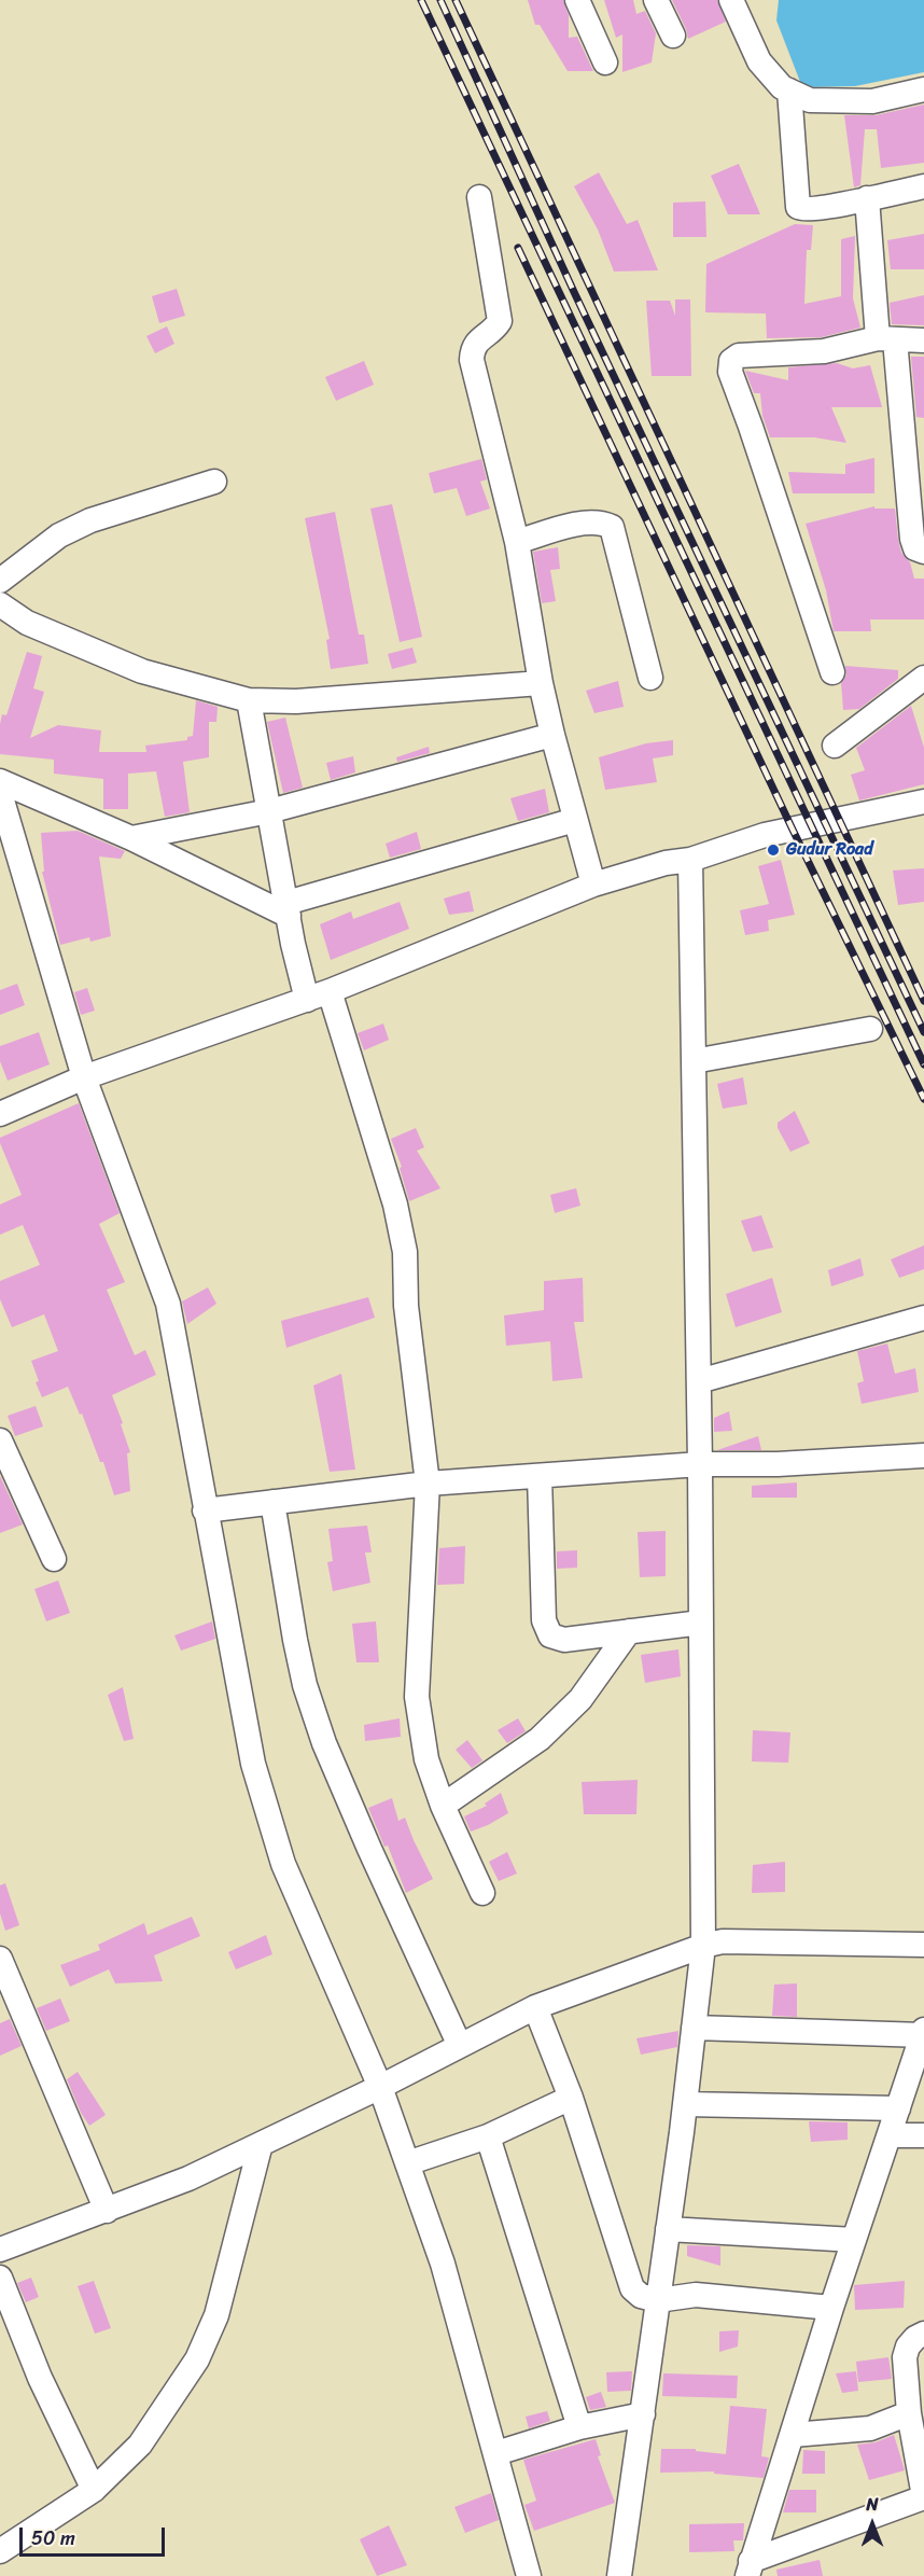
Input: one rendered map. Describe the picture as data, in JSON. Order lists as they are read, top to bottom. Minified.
{"places":["Gudur Road"],"scale_bar":"50 m","north":"top"}
